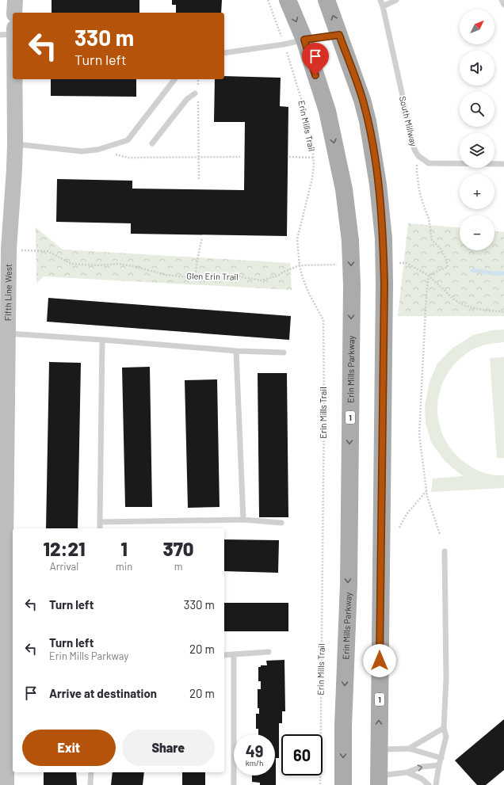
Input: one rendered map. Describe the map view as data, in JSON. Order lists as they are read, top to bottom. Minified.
{"streets":{"main road":["Erin Mills Parkway","1"],"street":["Fifth Line West"],"lane":["South Millway"],"path":["Erin Mills Trail","Glen Erin Trail"]},"crossings":[["Erin Mills Trail","Glen Erin Trail"]],"north":"top right","page":{"map_buttons":["+","−"],"turn":["330 m","Turn left"],"eta":["12:21","Arrival","1","min","370","m"],"list":[{"name":"Turn left","value":"330 m"},{"name":"Turn left","note":"Erin Mills Parkway","value":"20 m"},{"name":"Arrive at destination","value":"20 m"}],"buttons":["Exit","Share"],"speed":"49 km/h","limit":"60"}}
